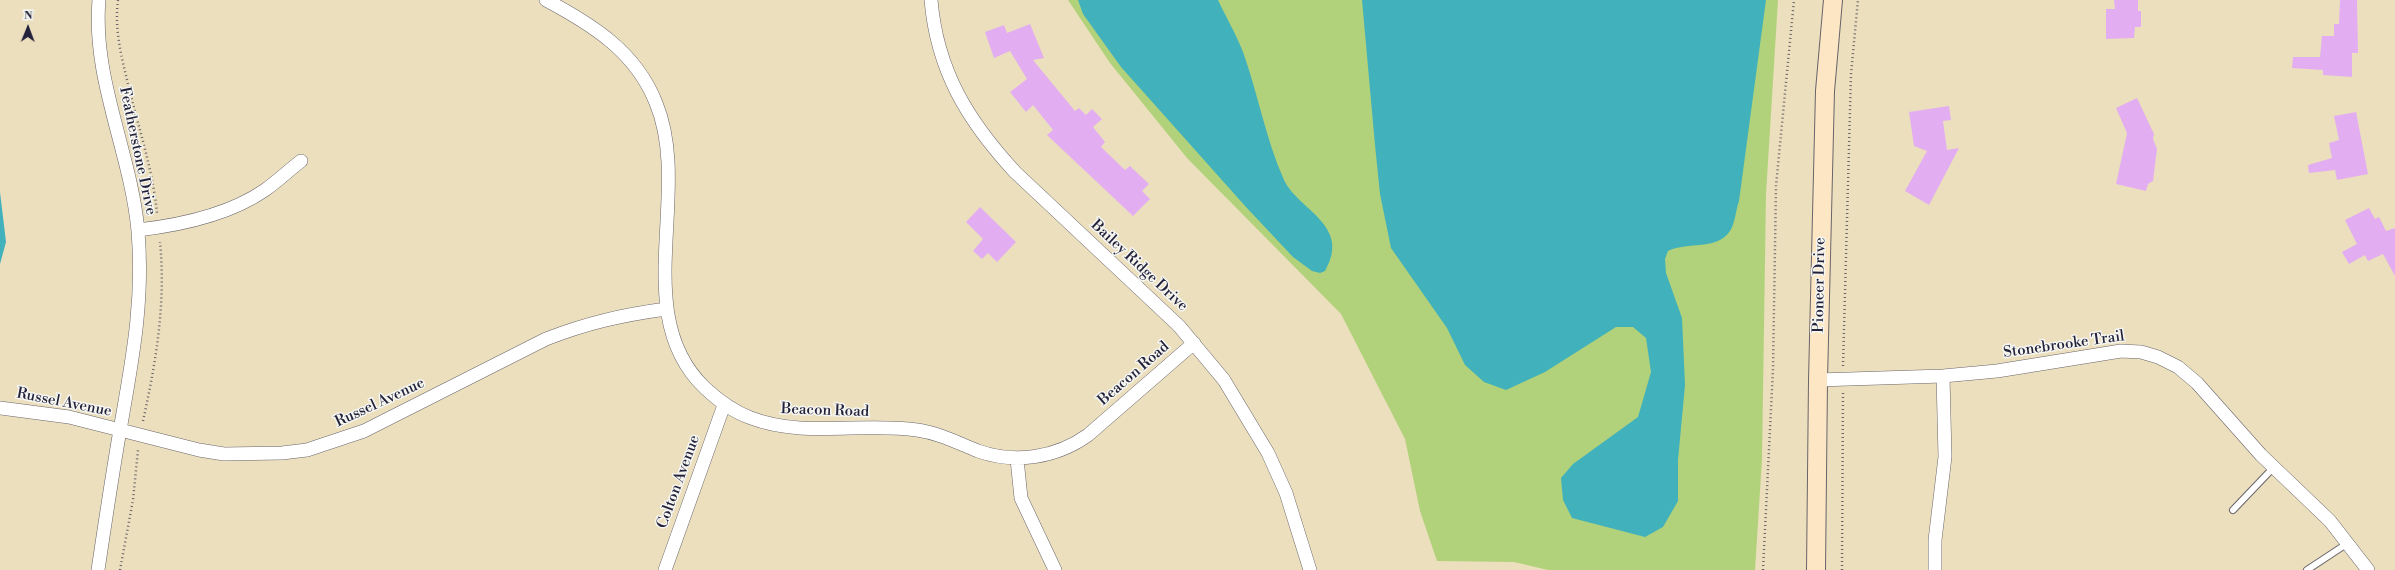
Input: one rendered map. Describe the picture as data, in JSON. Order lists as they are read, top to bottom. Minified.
{"streets":{"street":["Featherstone Drive","Bailey Ridge Drive","Pioneer Drive","Stonebrooke Trail","Beacon Road","Russel Avenue","Colton Avenue"]},"crossings":[["Featherstone Drive","Russel Avenue"],["Bailey Ridge Drive","Beacon Road"],["Pioneer Drive","Stonebrooke Trail"],["Beacon Road","Russel Avenue"],["Beacon Road","Colton Avenue"]],"north":"top"}
